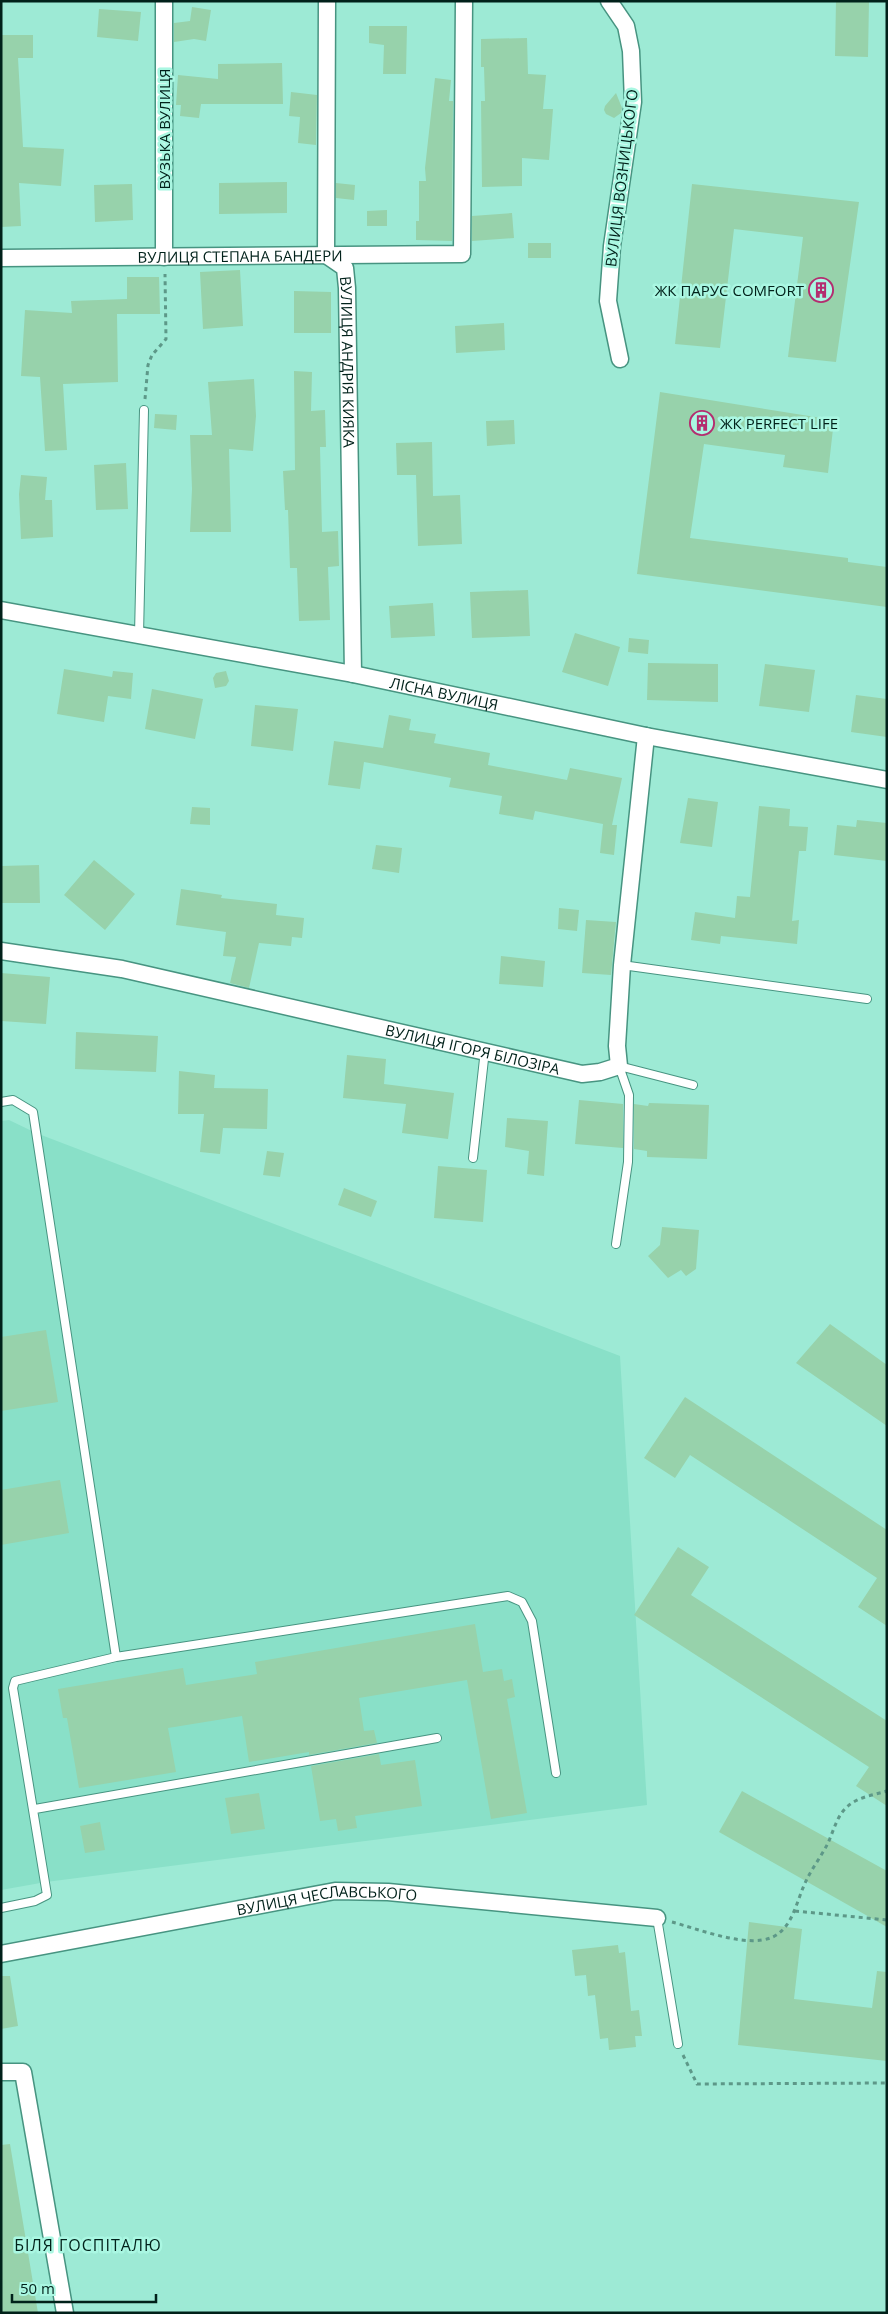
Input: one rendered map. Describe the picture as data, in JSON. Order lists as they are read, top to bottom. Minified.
{"streets":{"street":["ВУЗЬКА ВУЛИЦЯ","ВУЛИЦЯ ВОЗНИЦЬКОГО","ВУЛИЦЯ СТЕПАНА БАНДЕРИ","ВУЛИЦЯ АНДРІЯ КИЯКА","ЛІСНА ВУЛИЦЯ","ВУЛИЦЯ ІГОРЯ БІЛОЗІРА","ВУЛИЦЯ ЧЕСЛАВСЬКОГО"]},"crossings":[["ВУЗЬКА ВУЛИЦЯ","ВУЛИЦЯ СТЕПАНА БАНДЕРИ"],["ВУЛИЦЯ СТЕПАНА БАНДЕРИ","ВУЛИЦЯ АНДРІЯ КИЯКА"],["ВУЛИЦЯ АНДРІЯ КИЯКА","ЛІСНА ВУЛИЦЯ"]],"districts":["БІЛЯ ГОСПІТАЛЮ"],"places":{"building":["ЖК ПАРУС COMFORT","ЖК PERFECT LIFE"]},"scale_bar":"50 m"}
